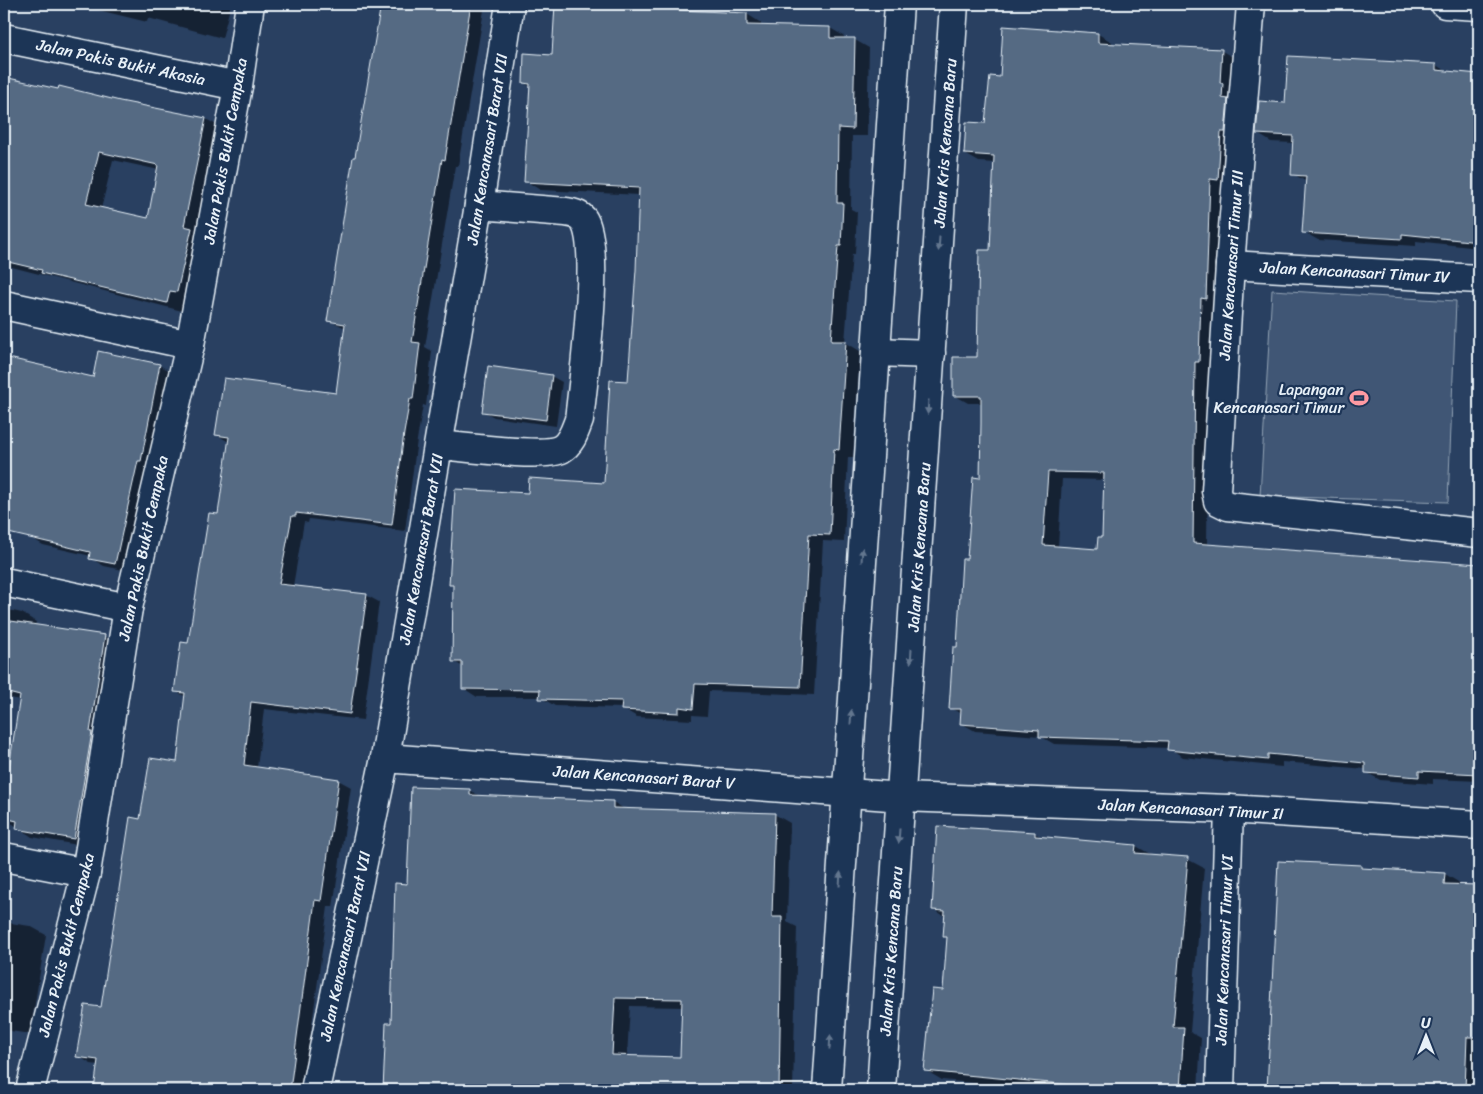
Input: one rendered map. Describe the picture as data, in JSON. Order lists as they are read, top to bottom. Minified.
{"streets":{"street":["Jalan Pakis Bukit Akasia","Jalan Kris Kencana Baru","Jalan Kencanasari Barat VII","Jalan Pakis Bukit Cempaka","Jalan Kencanasari Timur III","Jalan Kencanasari Timur IV","Jalan Kencanasari Barat V","Jalan Kencanasari Timur II","Jalan Kencanasari Timur VI"]},"crossings":[["Jalan Pakis Bukit Akasia","Jalan Pakis Bukit Cempaka"],["Jalan Kris Kencana Baru","Jalan Kencanasari Barat V"],["Jalan Kris Kencana Baru","Jalan Kencanasari Timur II"],["Jalan Kencanasari Barat VII","Jalan Kencanasari Barat V"],["Jalan Kencanasari Timur III","Jalan Kencanasari Timur IV"],["Jalan Kencanasari Barat V","Jalan Kencanasari Timur II"],["Jalan Kencanasari Timur II","Jalan Kencanasari Timur VI"]],"places":{"sports":["Lapangan Kencanasari Timur"]},"north":"top"}
